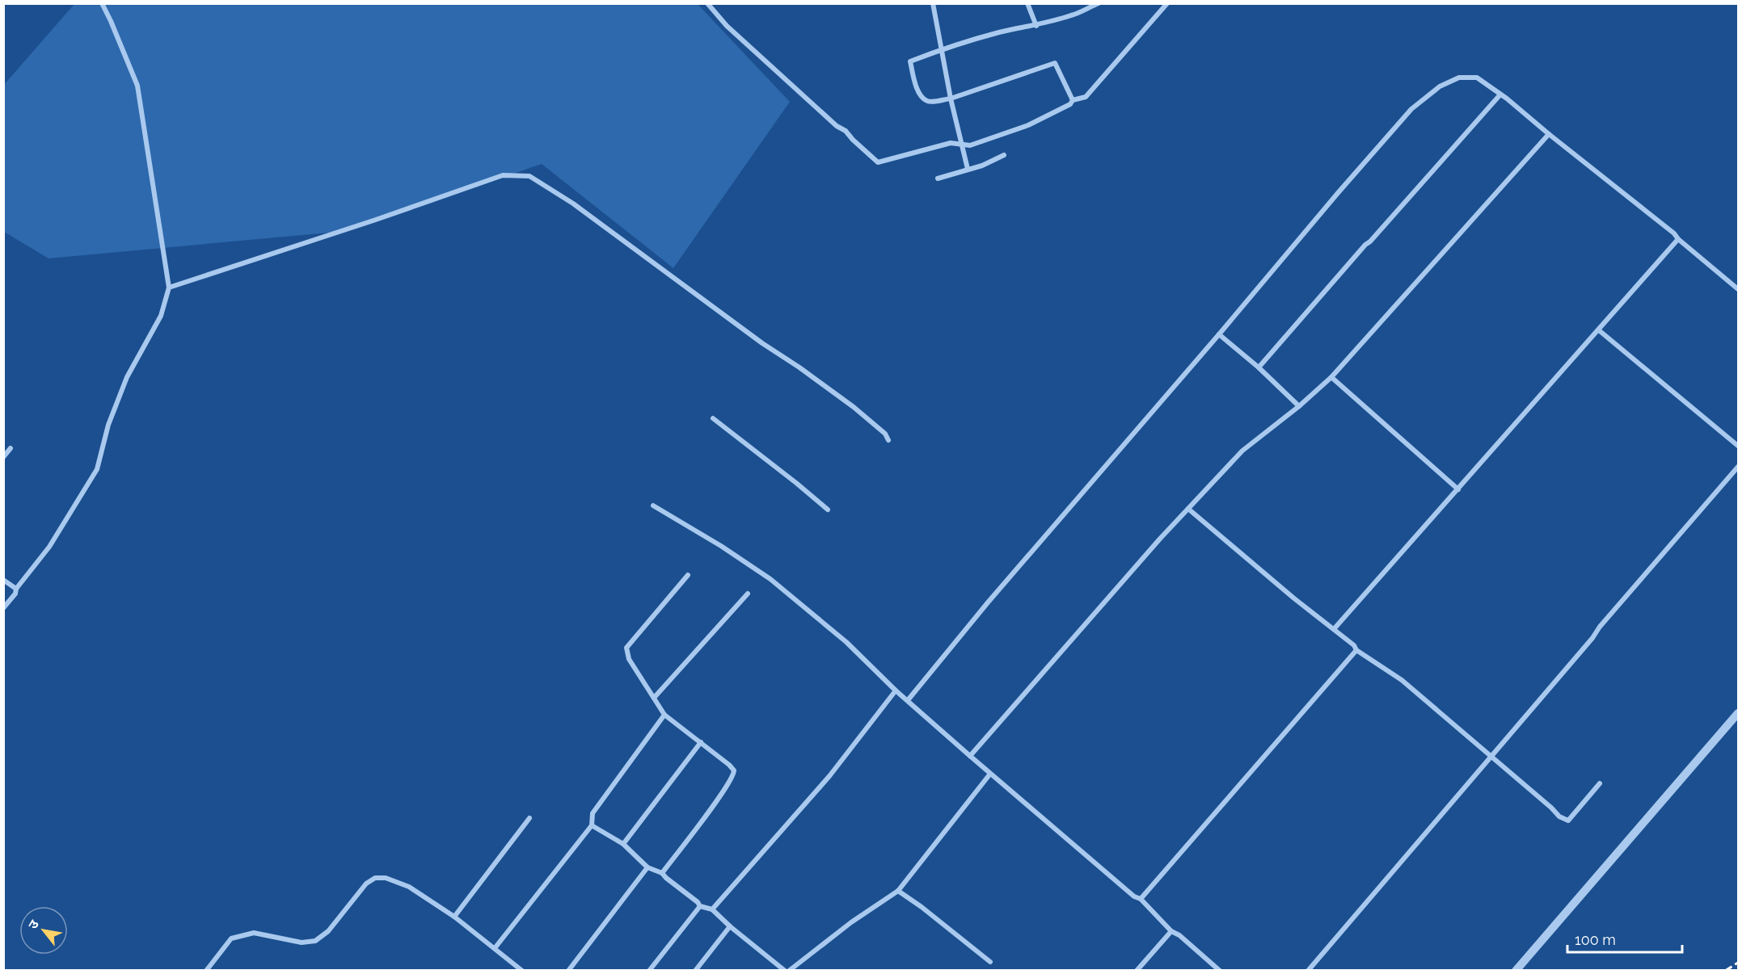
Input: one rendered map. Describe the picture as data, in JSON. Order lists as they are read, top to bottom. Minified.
{"scale_bar":"100 m","north":"top left"}
